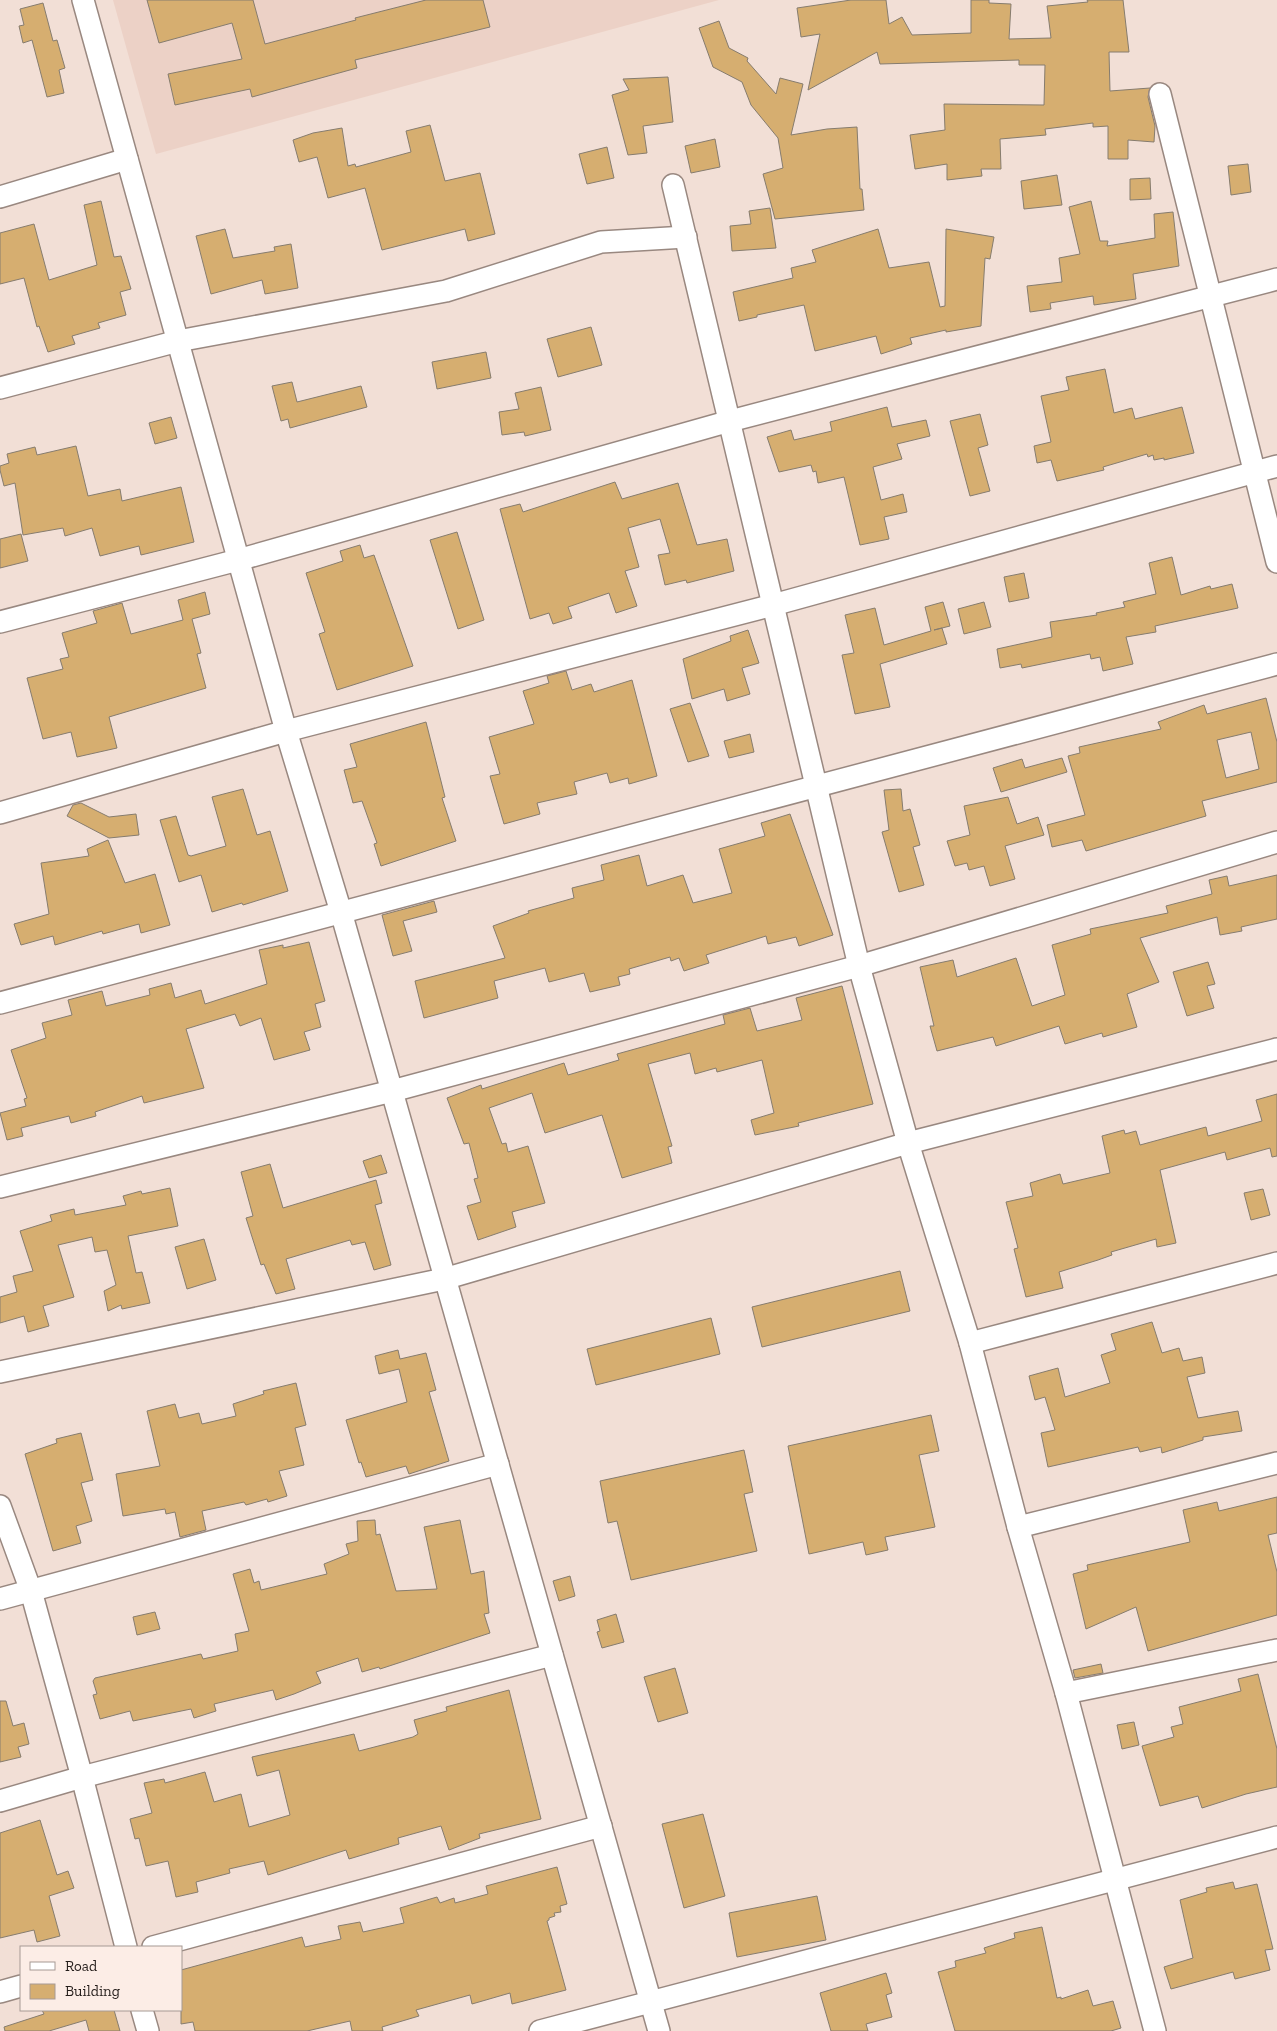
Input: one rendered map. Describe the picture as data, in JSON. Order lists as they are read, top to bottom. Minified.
{"legend":["Road","Building"]}
